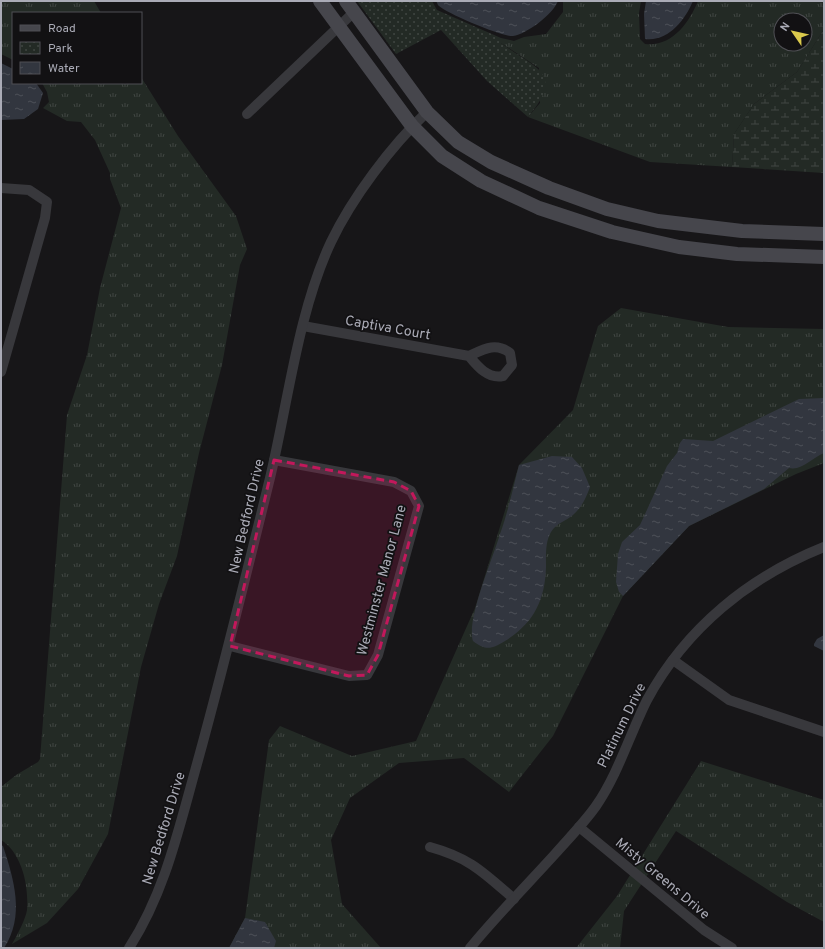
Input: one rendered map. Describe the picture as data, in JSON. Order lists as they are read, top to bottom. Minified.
{"streets":{"street":["Captiva Court","New Bedford Drive","Westminster Manor Lane","Platinum Drive","Misty Greens Drive"]},"crossings":[["Captiva Court","New Bedford Drive"],["New Bedford Drive","Westminster Manor Lane"],["Platinum Drive","Misty Greens Drive"]],"legend":["Road","Park","Water"],"north":"top left"}
